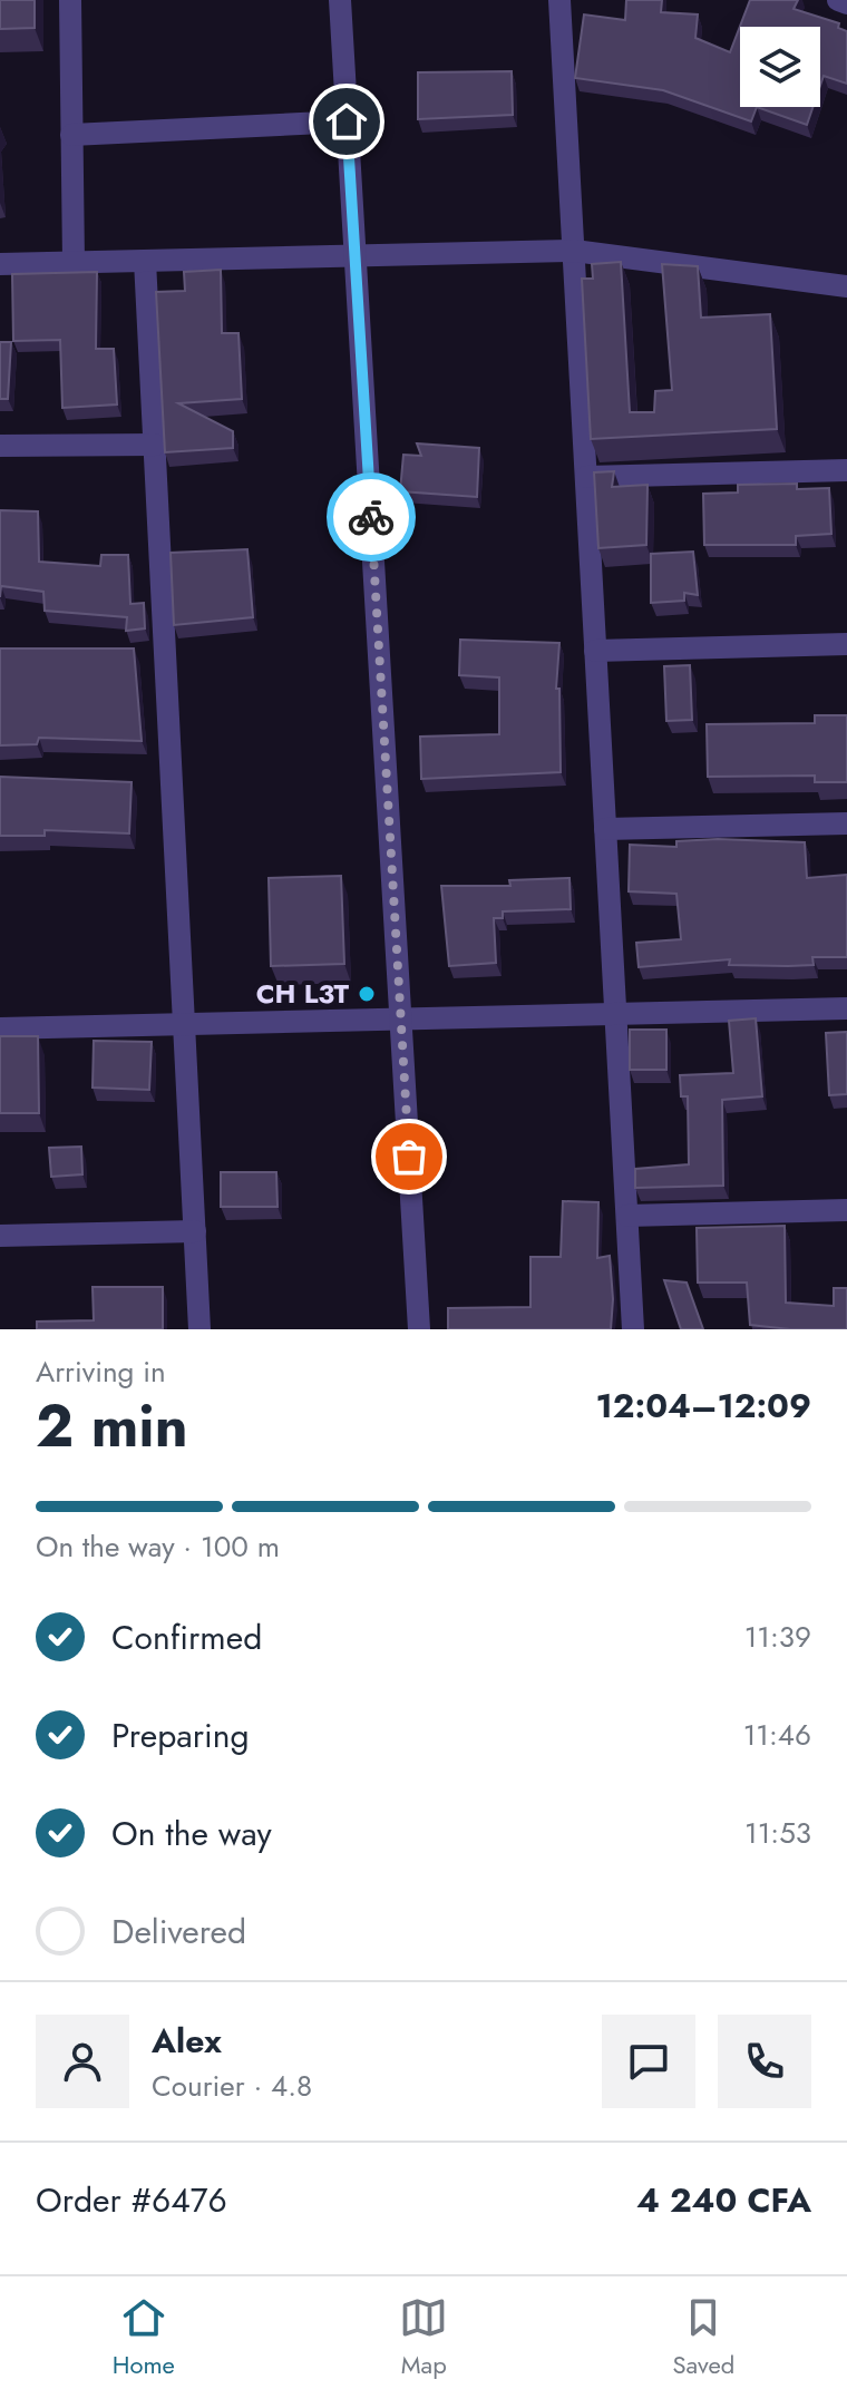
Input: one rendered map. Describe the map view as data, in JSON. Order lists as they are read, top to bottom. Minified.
{"places":["CH L3T"],"page":{"heading":["2 min","Arriving in","12:04–12:09"],"panel":["Alex","Courier · 4.8","Order #6476","4 240 CFA"],"bar":"On the way · 100 m","list":[["Confirmed","11:39"],["Preparing","11:46"],["On the way","11:53"],"Delivered"],"tabs":["Home","Map","Saved"]}}
